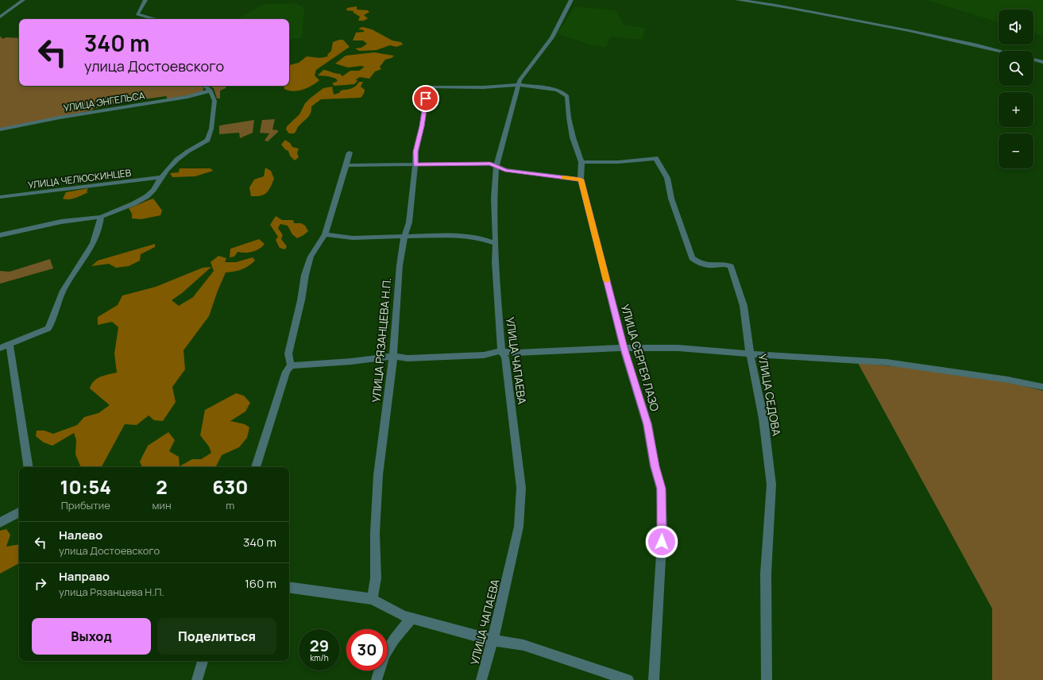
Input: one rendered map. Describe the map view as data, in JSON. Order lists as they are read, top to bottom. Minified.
{"streets":{"street":["УЛИЦА ЭНГЕЛЬСА","УЛИЦА ЧЕЛЮСКИНЦЕВ","УЛИЦА РЯЗАНЦЕВА Н.П.","УЛИЦА СЕРГЕЯ ЛАЗО","УЛИЦА ЧАПАЕВА","УЛИЦА СЕДОВА"]},"crossings":[["УЛИЦА РЯЗАНЦЕВА Н.П.","УЛИЦА СЕРГЕЯ ЛАЗО"],["УЛИЦА РЯЗАНЦЕВА Н.П.","УЛИЦА ЧАПАЕВА"],["УЛИЦА СЕРГЕЯ ЛАЗО","УЛИЦА ЧАПАЕВА"],["УЛИЦА СЕРГЕЯ ЛАЗО","УЛИЦА СЕДОВА"]],"page":{"map_buttons":["+","−"],"turn":["340 m","улица Достоевского"],"eta":["10:54","Прибытие","2","мин","630","m"],"list":[{"name":"Налево","note":"улица Достоевского","value":"340 m"},{"name":"Направо","note":"улица Рязанцева Н.П.","value":"160 m"}],"buttons":["Выход","Поделиться"],"speed":"29 km/h","limit":"30"}}
